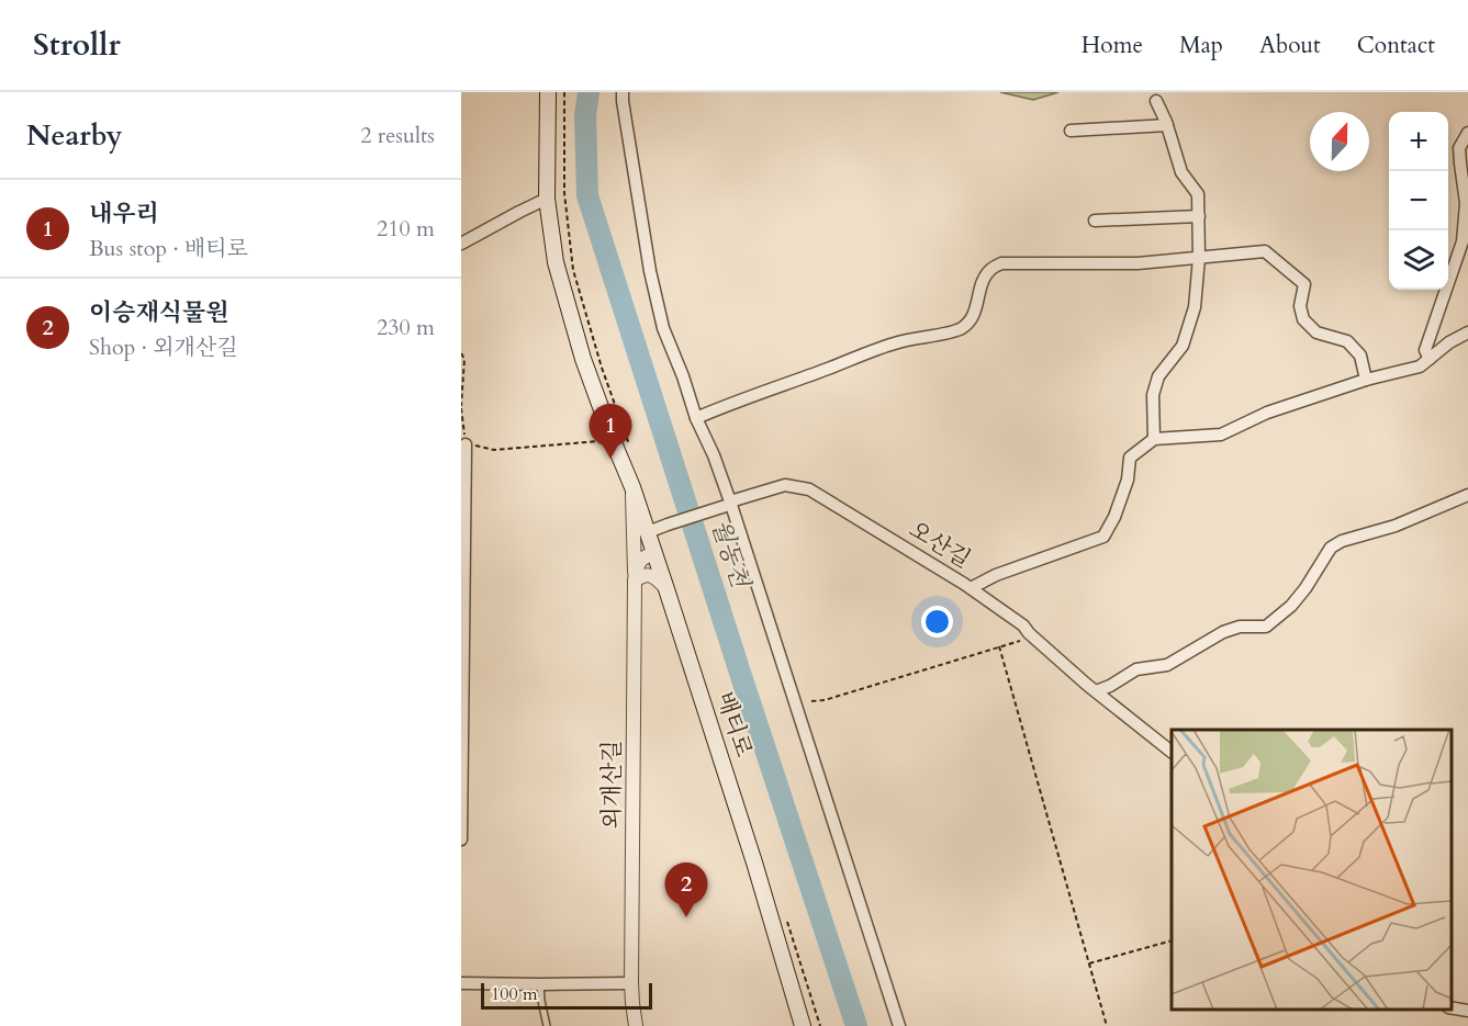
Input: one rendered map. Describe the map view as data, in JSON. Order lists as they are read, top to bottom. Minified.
{"streets":{"main road":["배티로"],"street":["오산길","외개산길"]},"crossings":[["오산길","배티로"],["배티로","외개산길"]],"water":["월동천"],"scale_bar":"100 m","north":"top","page":{"header":"Strollr","nav":["Home","Map","About","Contact"],"heading":["Nearby","2 results"],"map_buttons":["+","−"],"list":[{"mark":"1","name":"내우리","note":"Bus stop · 배티로","value":"210 m"},{"mark":"2","name":"이승재식물원","note":"Shop · 외개산길","value":"230 m"}],"pins":["1","2"],"scale":"100 m"}}
